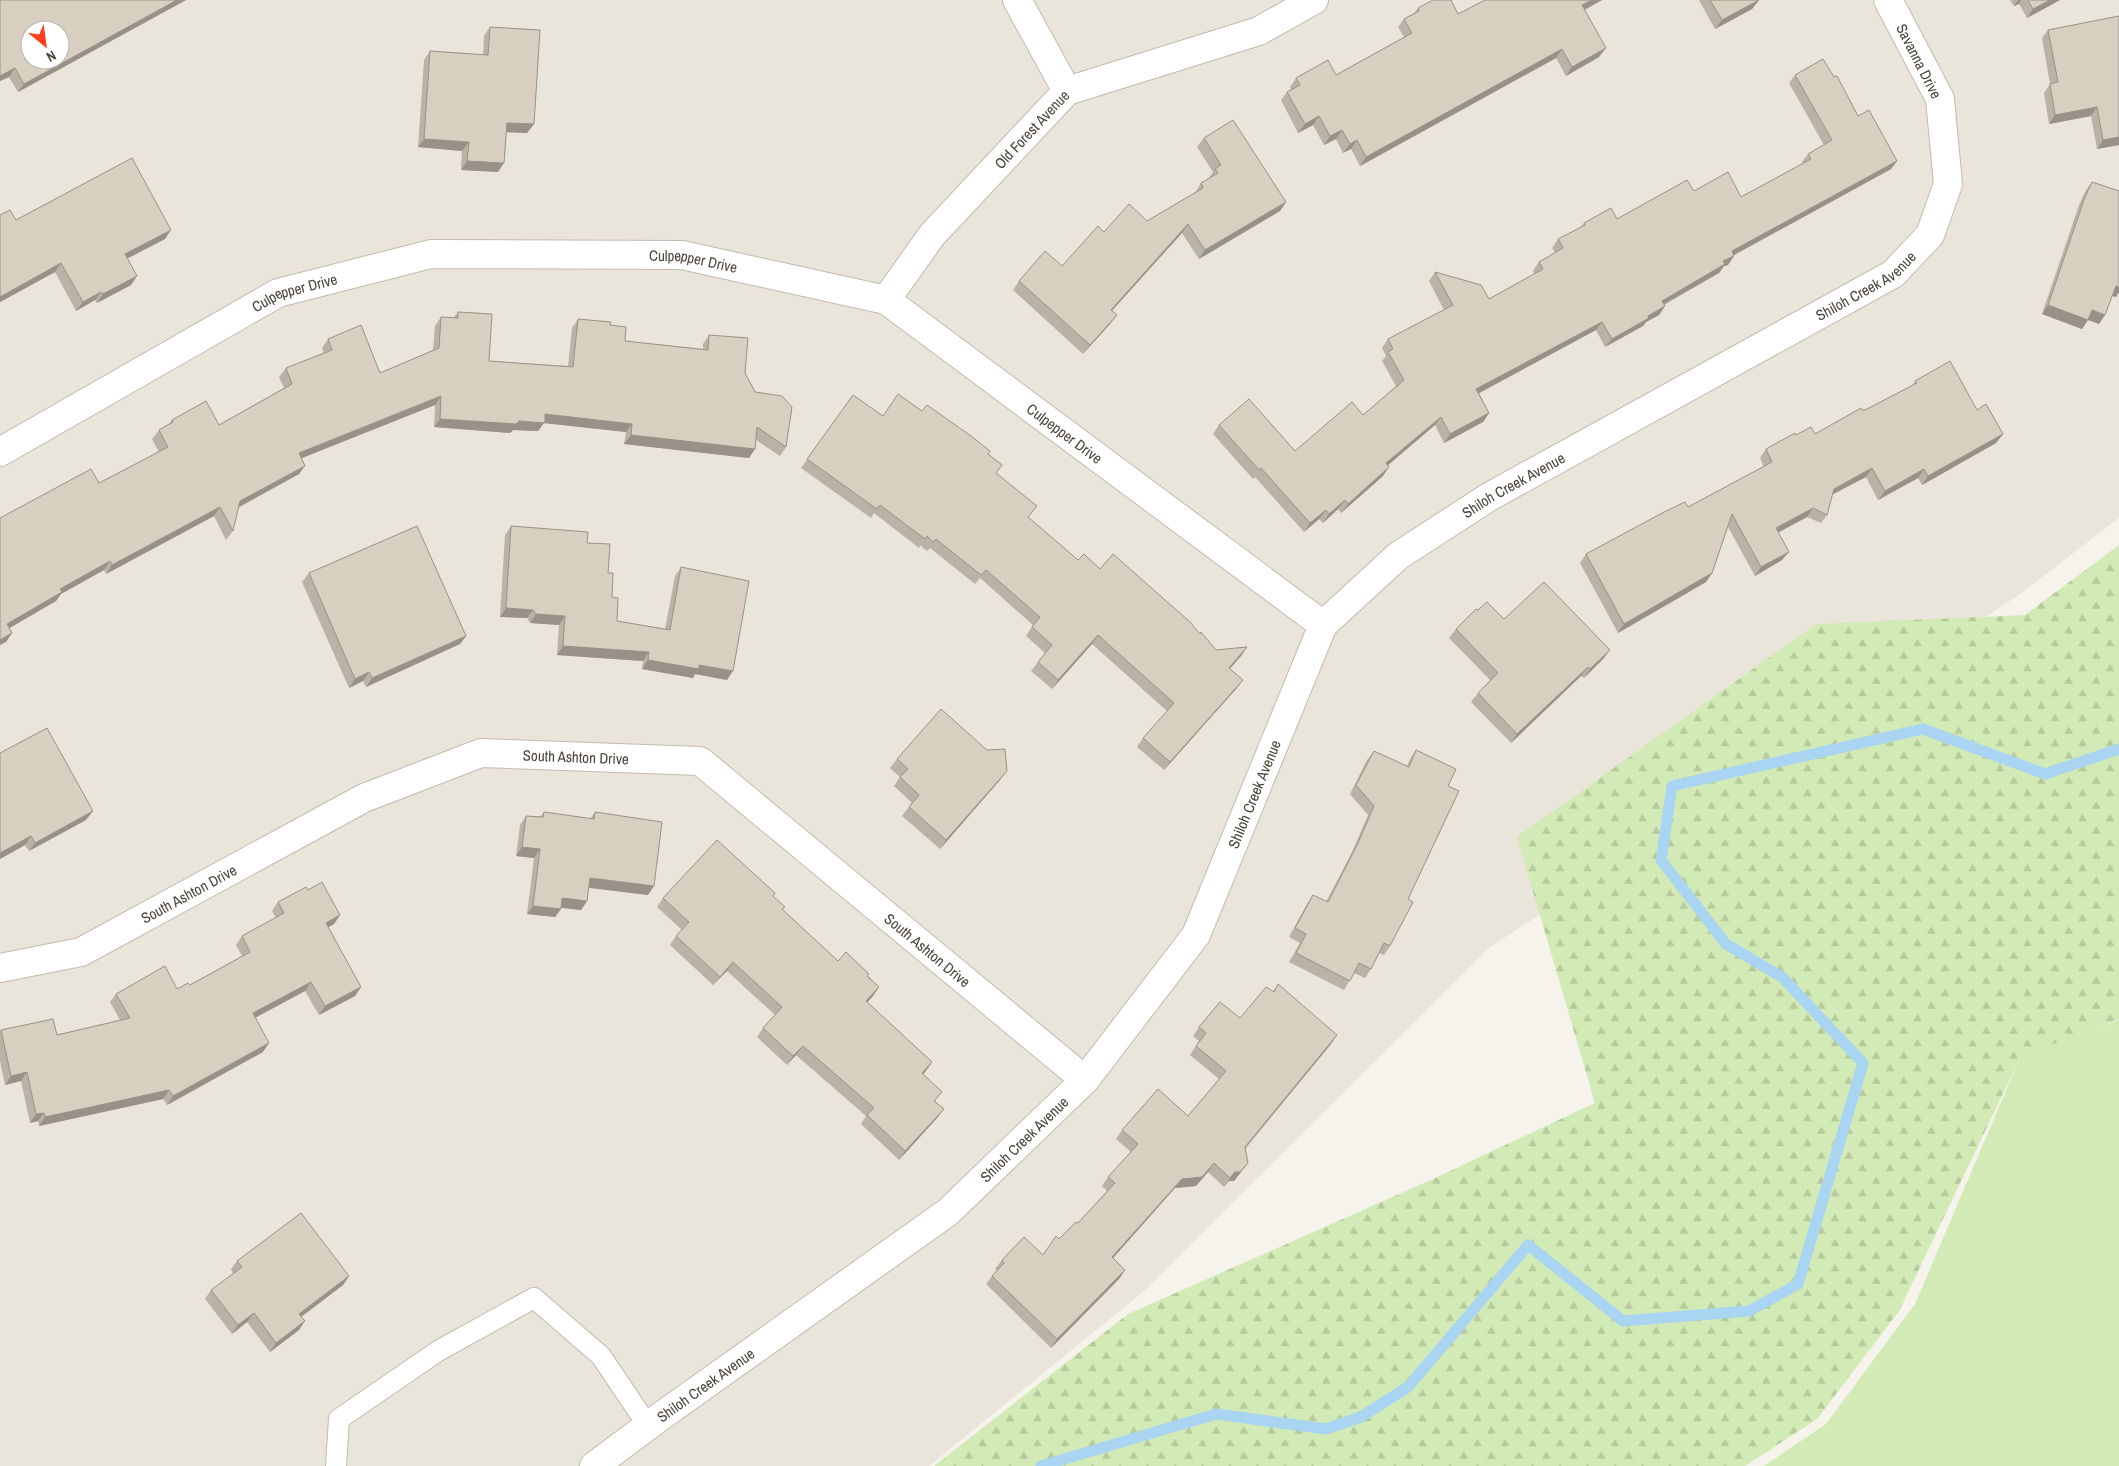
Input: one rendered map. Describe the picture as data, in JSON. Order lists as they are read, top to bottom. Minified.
{"streets":{"street":["Savanna Drive","Old Forest Avenue","Culpepper Drive","Shiloh Creek Avenue","South Ashton Drive"]},"crossings":[["Savanna Drive","Shiloh Creek Avenue"],["Old Forest Avenue","Culpepper Drive"],["Culpepper Drive","Shiloh Creek Avenue"],["Shiloh Creek Avenue","South Ashton Drive"]],"north":"bottom right"}
